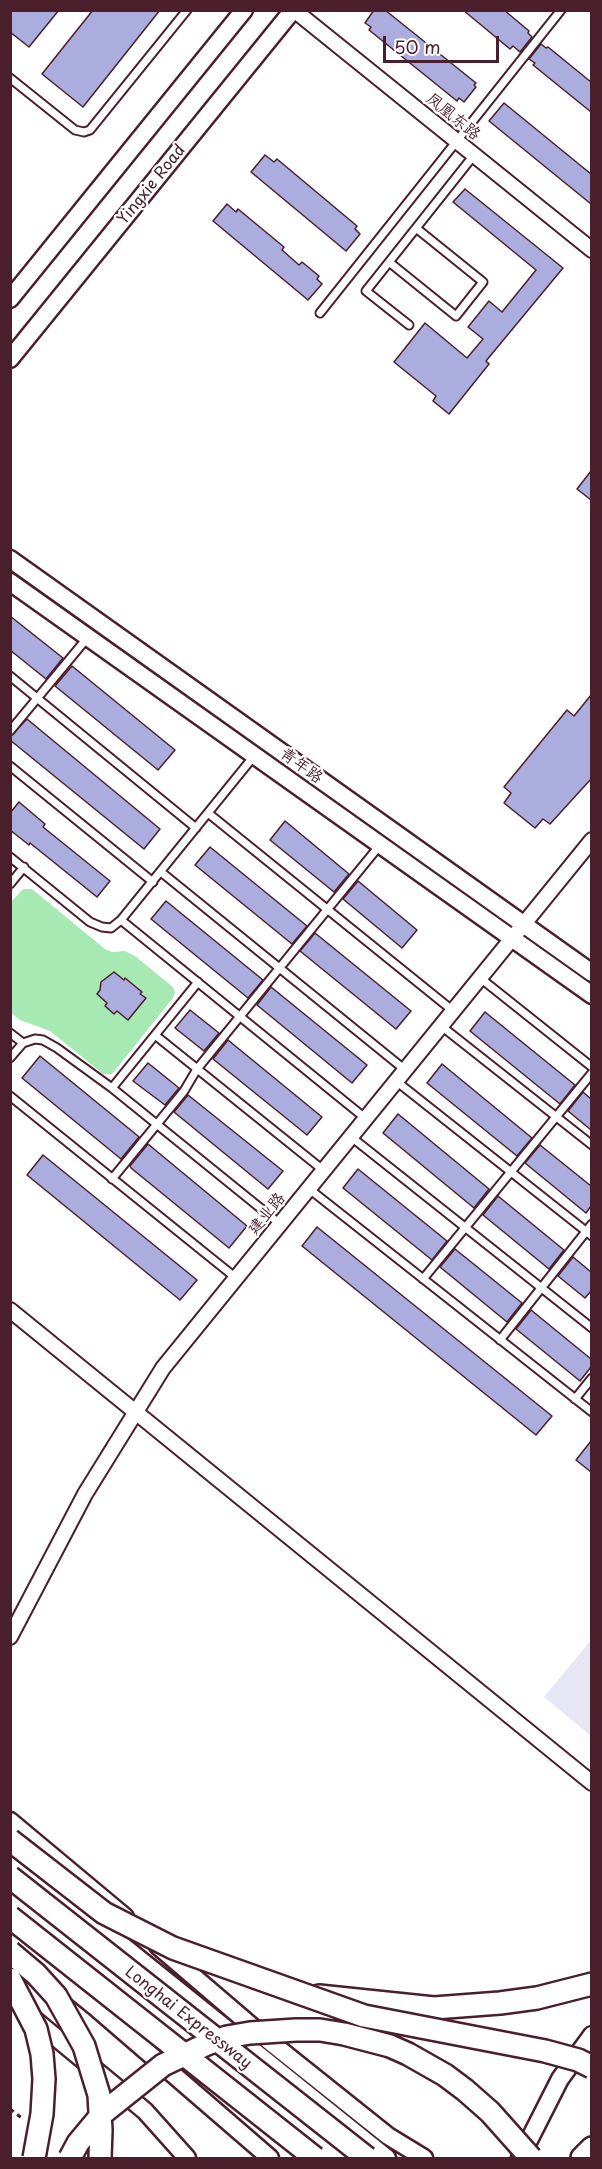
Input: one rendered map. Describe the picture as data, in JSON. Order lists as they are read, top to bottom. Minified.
{"streets":{"highway":["Longhai Expressway"],"street":["凤凰东路","Yingxie Road","青年路","建业路"]},"crossings":[["凤凰东路","Yingxie Road"],["青年路","建业路"]],"scale_bar":"50 m"}
